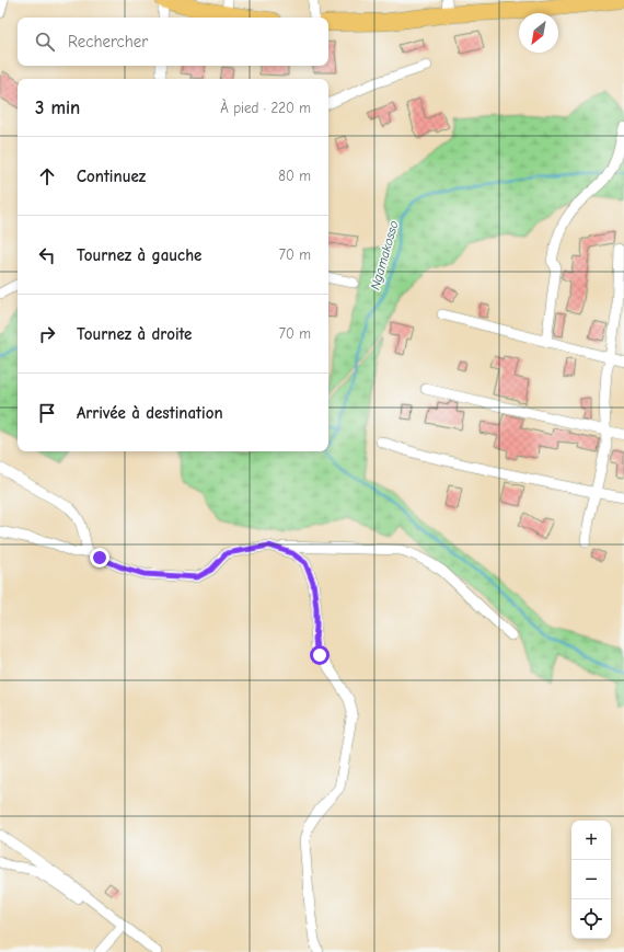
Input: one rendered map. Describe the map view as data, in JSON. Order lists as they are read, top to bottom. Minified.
{"water":["Ngamakosso"],"north":"bottom left","page":{"search":"Rechercher","heading":["3 min","À pied · 220 m"],"list":[["Continuez","80 m"],["Tournez à gauche","70 m"],["Tournez à droite","70 m"],"Arrivée à destination"],"map_buttons":["+","−"]}}
